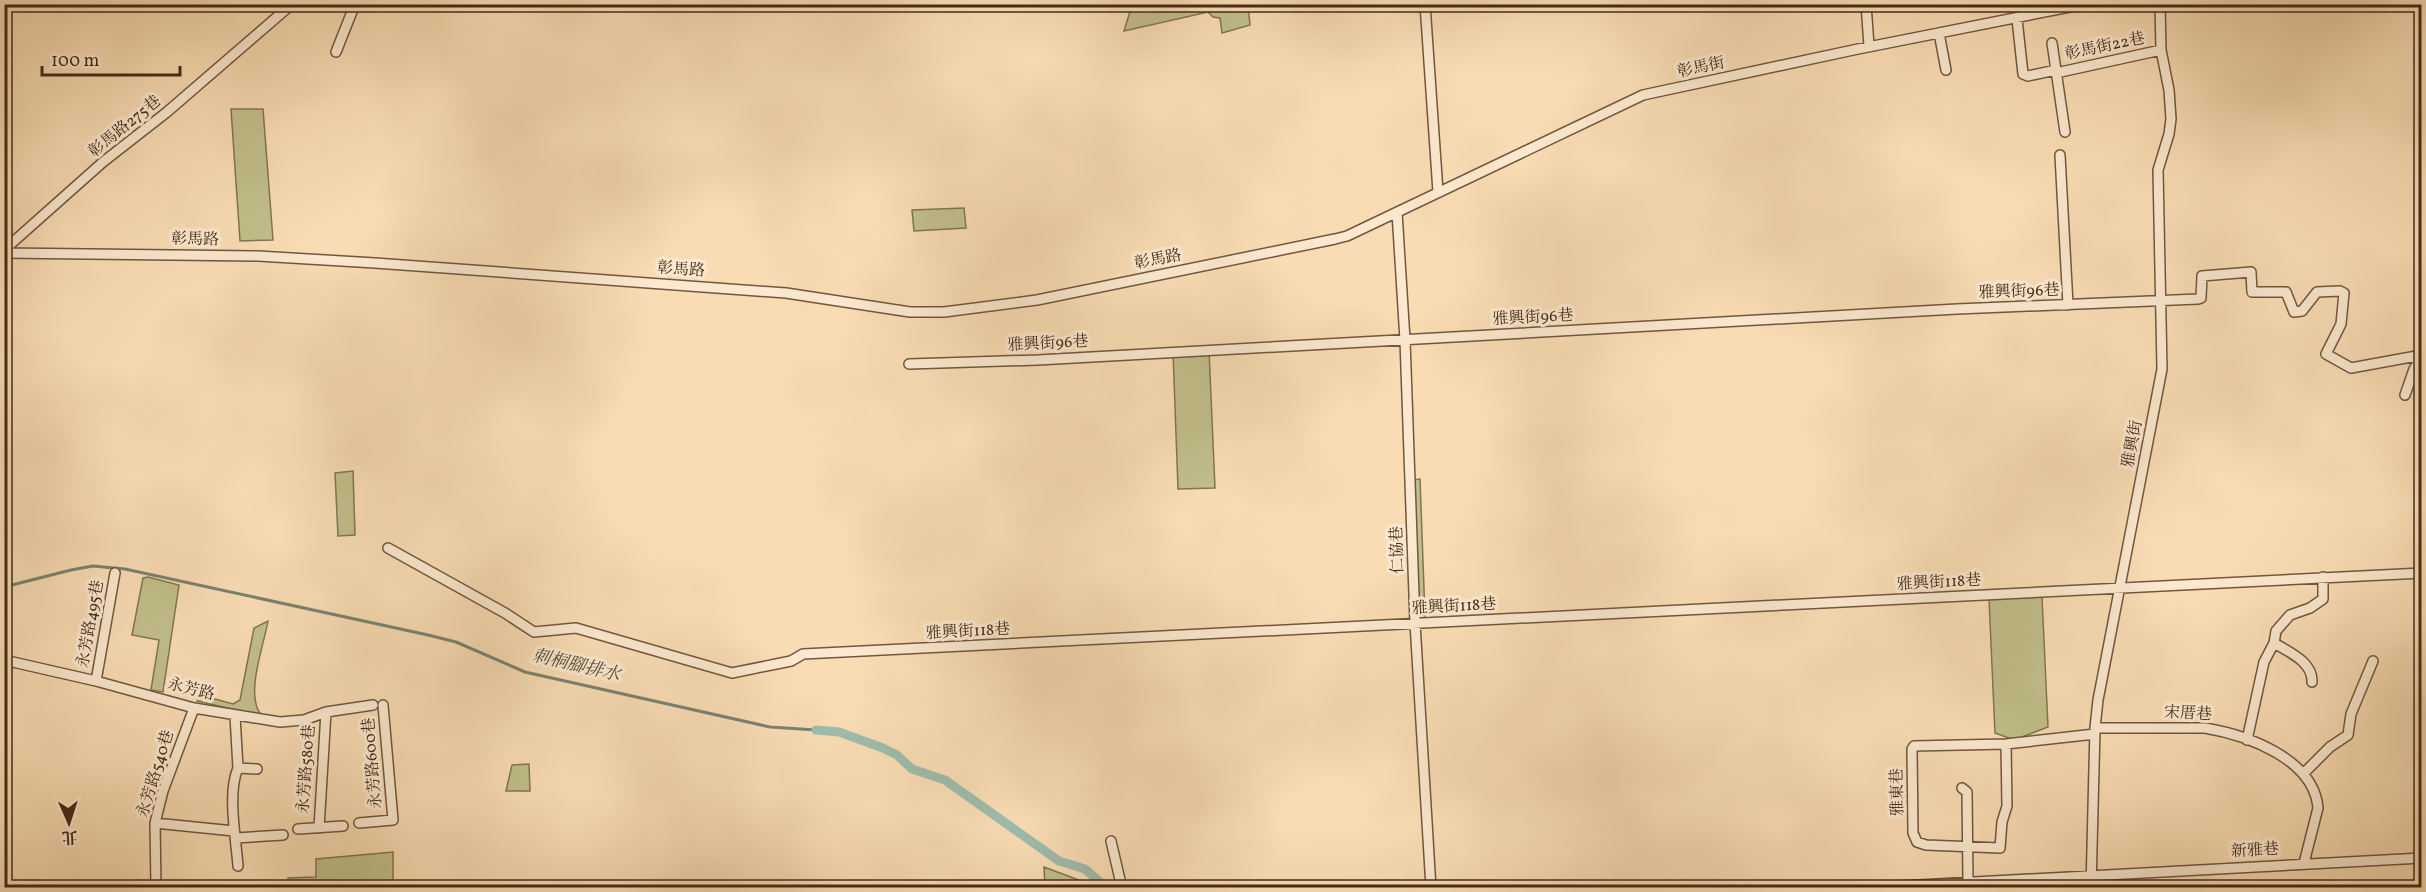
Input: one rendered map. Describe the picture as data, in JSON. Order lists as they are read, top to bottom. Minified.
{"streets":{"street":["彰馬街22巷","彰馬街","彰馬路275巷","彰馬路","雅興街96巷","雅興街","仁協巷","雅興街118巷","永芳路495巷","永芳路","宋厝巷","永芳路600巷","永芳路580巷","永芳路540巷","雅東巷","新雅巷"]},"crossings":[["彰馬街22巷","彰馬街"],["彰馬街22巷","雅興街"],["彰馬街","彰馬路"],["彰馬街","仁協巷"],["彰馬路275巷","彰馬路"],["雅興街96巷","雅興街"],["雅興街96巷","仁協巷"],["雅興街","雅興街118巷"],["雅興街","宋厝巷"],["雅興街","雅東巷"],["雅興街","新雅巷"],["仁協巷","雅興街118巷"],["永芳路495巷","永芳路"],["永芳路","永芳路580巷"],["永芳路","永芳路540巷"],["宋厝巷","雅東巷"]],"water":["刺桐腳排水"],"scale_bar":"100 m","north":"bottom"}
